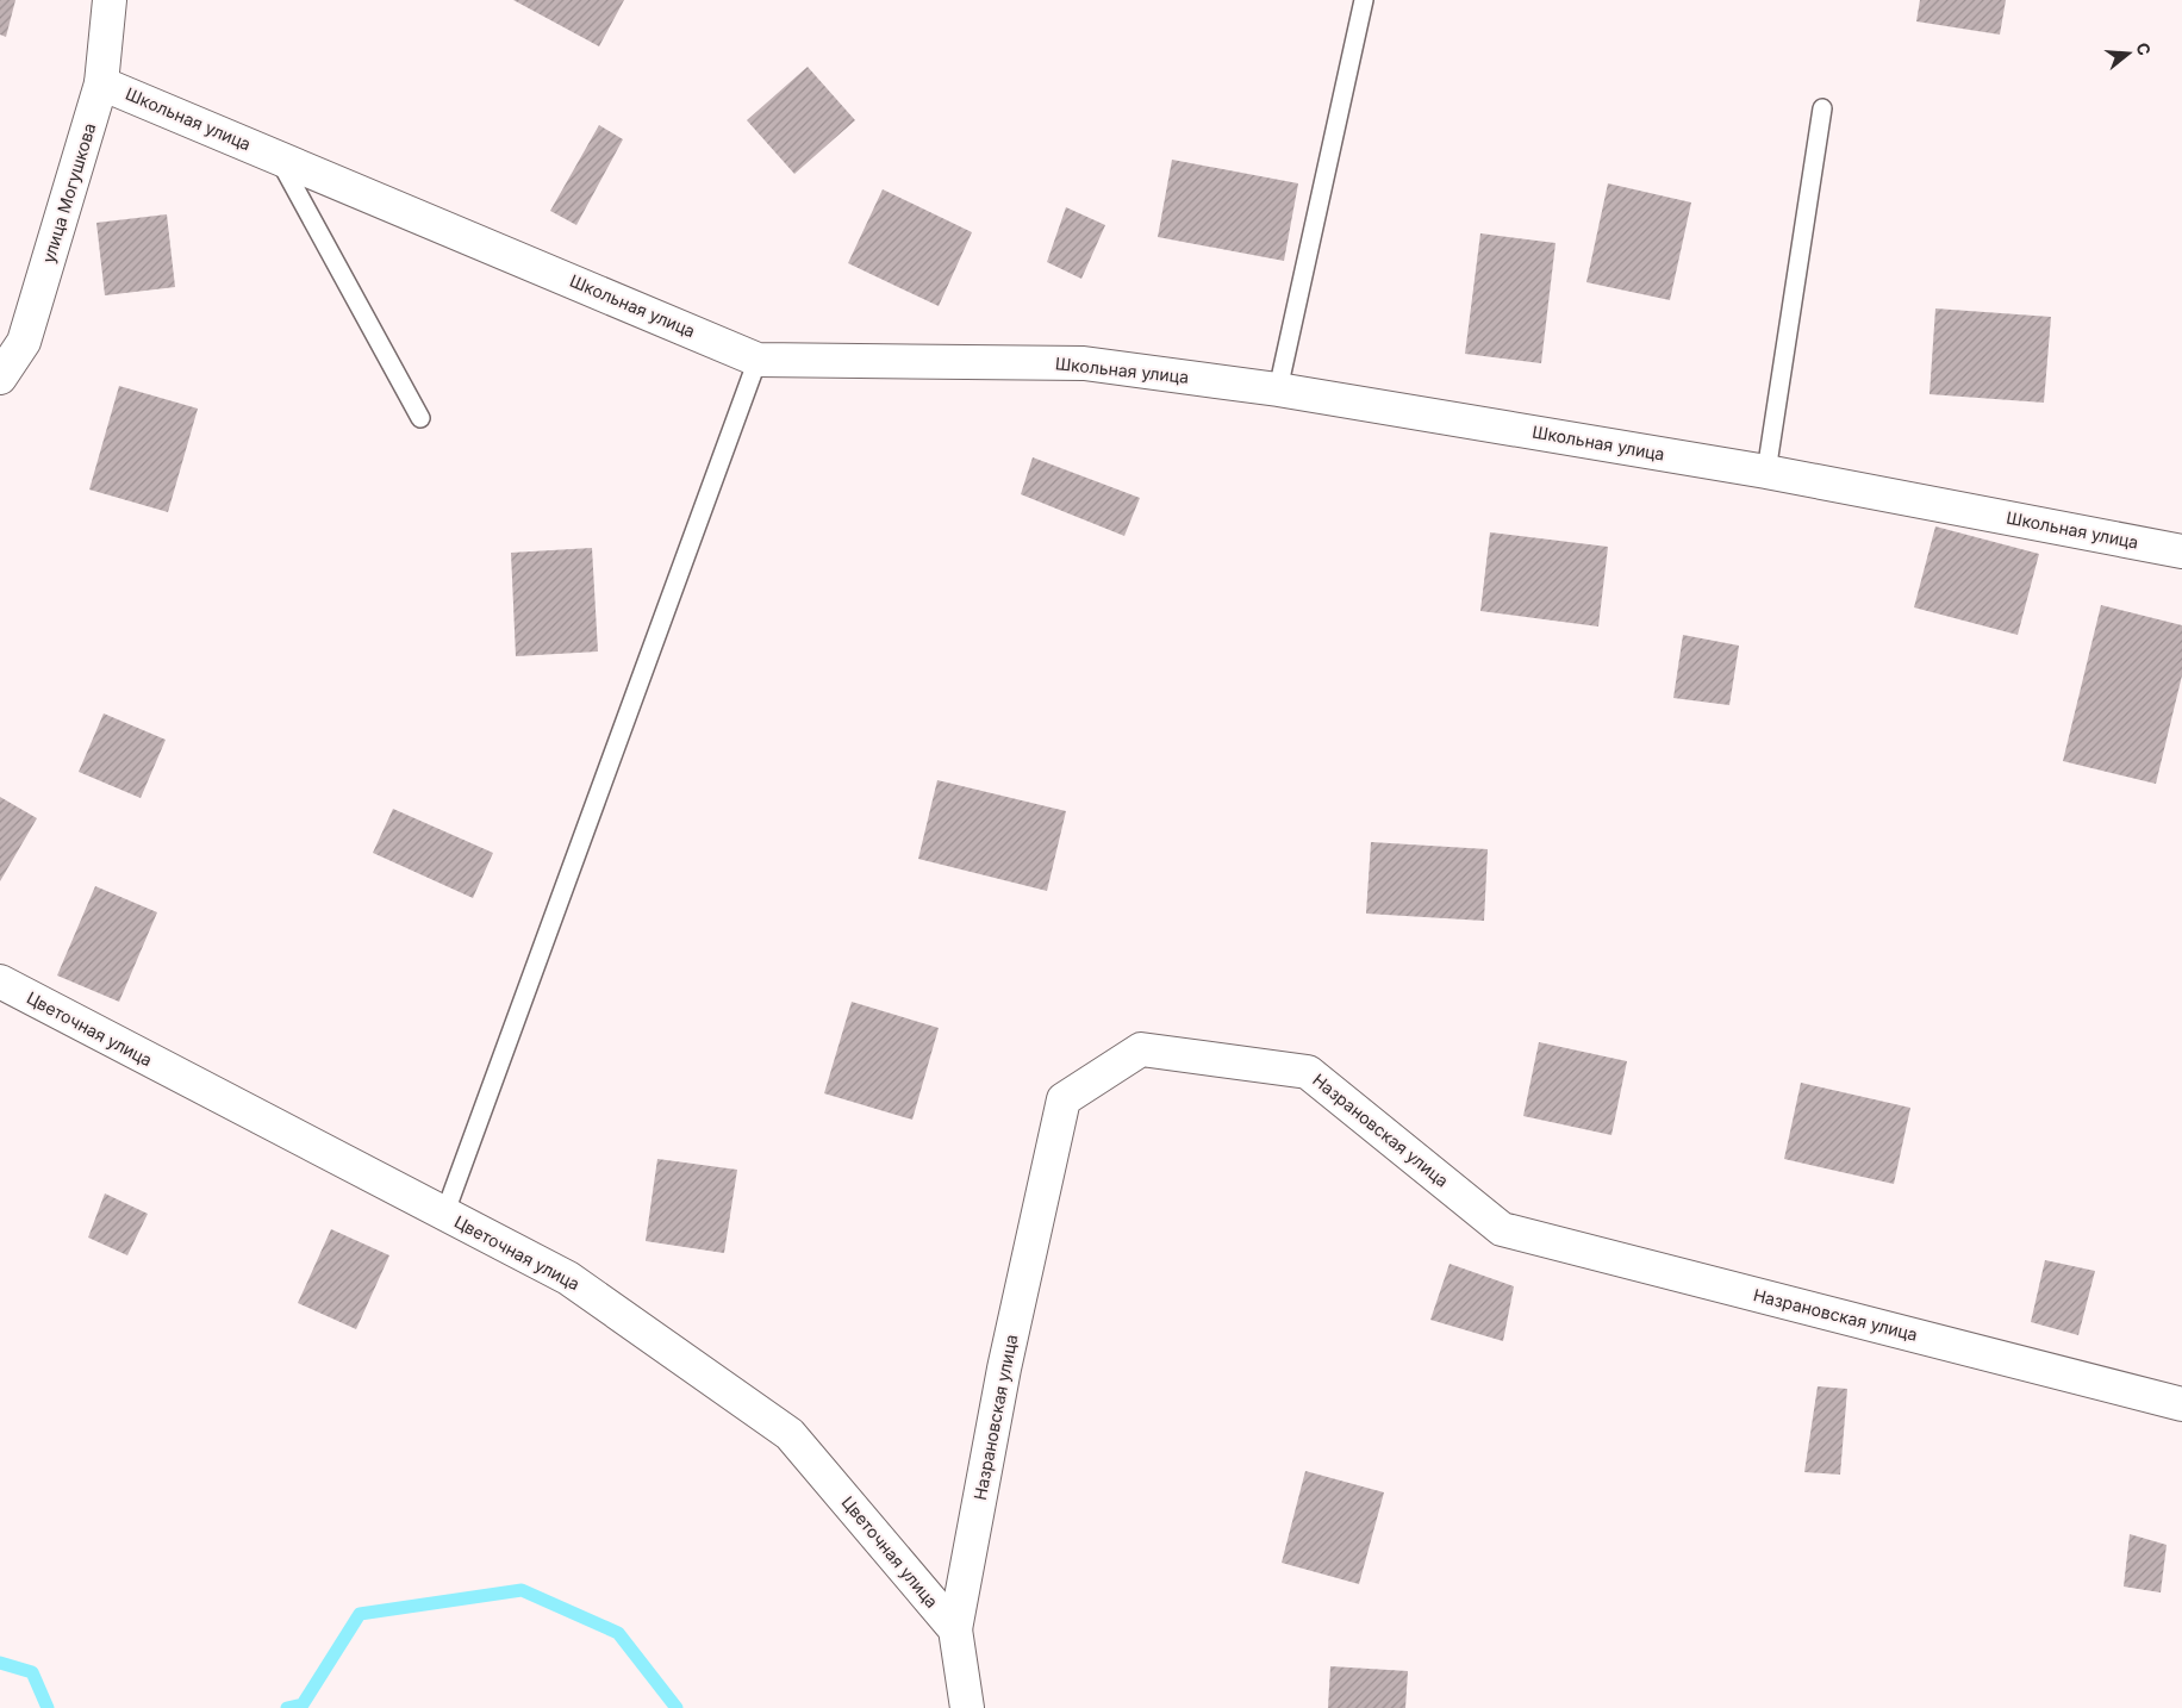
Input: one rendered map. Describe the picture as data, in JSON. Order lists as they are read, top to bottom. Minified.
{"streets":{"street":["Школьная улица","улица Могушкова","Цветочная улица","Назрановская улица"]},"crossings":[["Школьная улица","улица Могушкова"],["Цветочная улица","Назрановская улица"]],"north":"right"}
